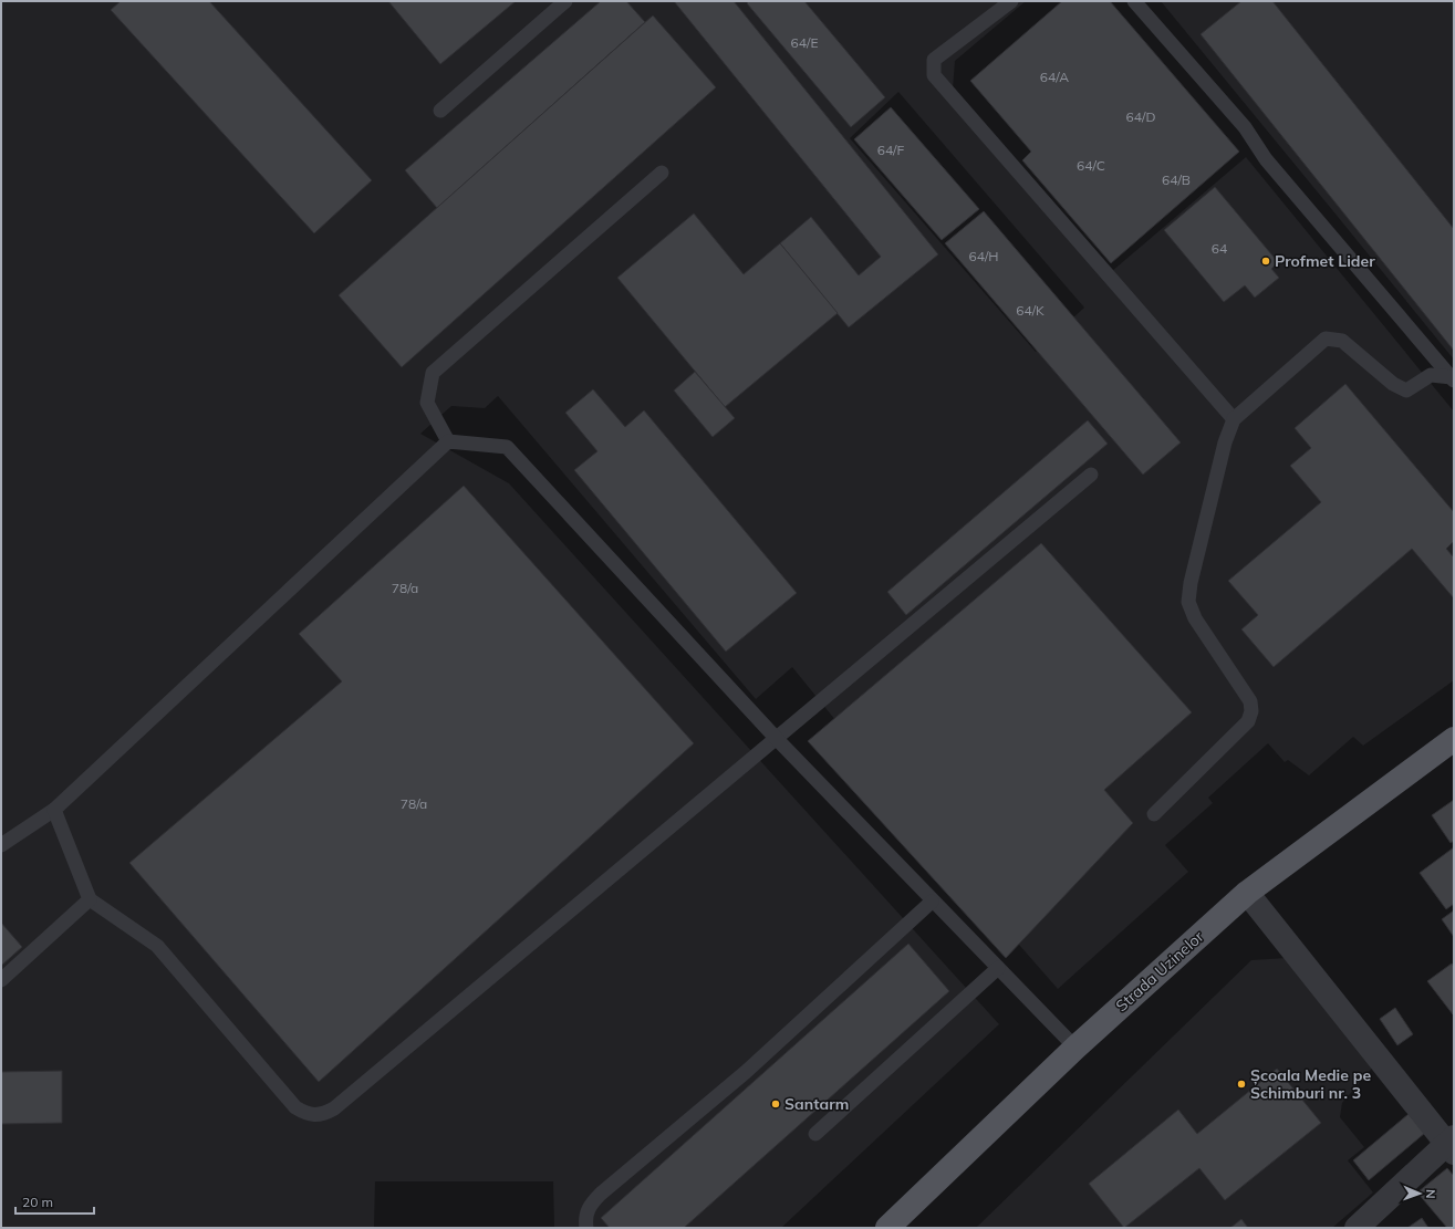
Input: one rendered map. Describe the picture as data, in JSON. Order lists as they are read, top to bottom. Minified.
{"streets":{"main road":["Strada Uzinelor"]},"places":["Profmet Lider","Școala Medie pe Schimburi nr. 3","Santarm"],"house_numbers":["64/E","64/A","64/D","64/F","64/C","64/B","64","64/H","64/K","78/a","78/a"],"scale_bar":"20 m","north":"right"}
